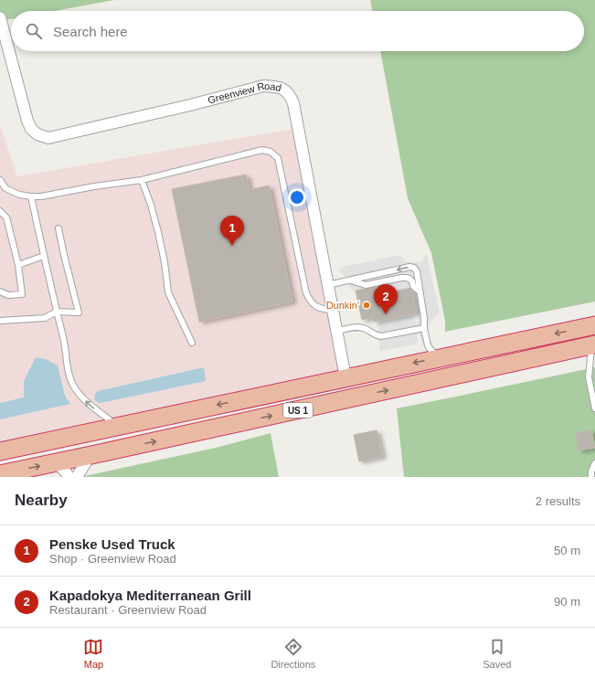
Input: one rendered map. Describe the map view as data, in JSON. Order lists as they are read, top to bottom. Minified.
{"streets":{"highway":["US 1"],"street":["Greenview Road"]},"crossings":[["Greenview Road","US 1"]],"places":["Dunkin'"],"page":{"search":"Search here","pins":["1","2"],"heading":["Nearby","2 results"],"list":[{"mark":"1","name":"Penske Used Truck","note":"Shop · Greenview Road","value":"50 m"},{"mark":"2","name":"Kapadokya Mediterranean Grill","note":"Restaurant · Greenview Road","value":"90 m"}],"nav":["Map","Directions","Saved"]}}
